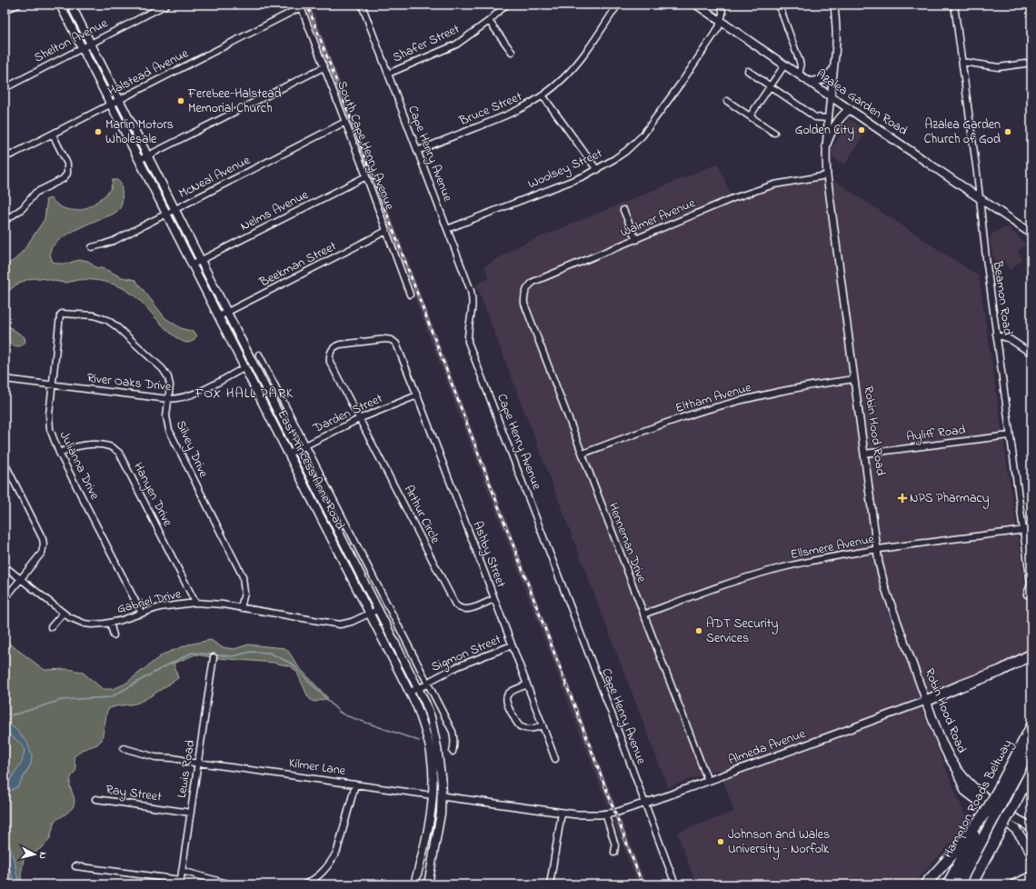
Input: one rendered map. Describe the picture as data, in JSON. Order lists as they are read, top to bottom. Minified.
{"streets":{"highway":["Hampton Roads Beltway"],"main road":["Azalea Garden Road","Robin Hood Road","East Princess Anne Road"],"street":["Shelton Avenue","Shafer Street","Halstead Avenue","Bruce Street","South Cape Henry Avenue","Cape Henry Avenue","Woolsey Street","McNeal Avenue","Nelms Avenue","Walmer Avenue","Beekman Street","Beamon Road","River Oaks Drive","Eltham Avenue","Darden Street","Ayliff Road","Silvey Drive","Julianna Drive","Hanyen Drive","Arthur Circle","Henneman Drive","Ellsmere Avenue","Ashby Street","Gabriel Drive","Sigmon Street","Almeda Avenue","Kilmer Lane","Lewis Road","Ray Street"]},"crossings":[["Shelton Avenue","East Princess Anne Road"],["Shafer Street","Cape Henry Avenue"],["Halstead Avenue","South Cape Henry Avenue"],["Halstead Avenue","East Princess Anne Road"],["Azalea Garden Road","Woolsey Street"],["Azalea Garden Road","Beamon Road"],["Azalea Garden Road","Robin Hood Road"],["Bruce Street","Cape Henry Avenue"],["South Cape Henry Avenue","McNeal Avenue"],["South Cape Henry Avenue","Nelms Avenue"],["South Cape Henry Avenue","Beekman Street"],["Cape Henry Avenue","Woolsey Street"],["Cape Henry Avenue","Almeda Avenue"],["McNeal Avenue","East Princess Anne Road"],["Nelms Avenue","East Princess Anne Road"],["Walmer Avenue","Robin Hood Road"],["Walmer Avenue","Henneman Drive"],["Beekman Street","East Princess Anne Road"],["Beamon Road","Ayliff Road"],["Beamon Road","Ellsmere Avenue"],["River Oaks Drive","Silvey Drive"],["River Oaks Drive","Julianna Drive"],["River Oaks Drive","East Princess Anne Road"],["Eltham Avenue","Robin Hood Road"],["Eltham Avenue","Henneman Drive"],["Darden Street","East Princess Anne Road"],["Darden Street","Arthur Circle"],["Darden Street","Ashby Street"],["Robin Hood Road","Ayliff Road"],["Robin Hood Road","Ellsmere Avenue"],["Robin Hood Road","Almeda Avenue"],["Silvey Drive","Julianna Drive"],["Silvey Drive","Gabriel Drive"],["Julianna Drive","Hanyen Drive"],["Julianna Drive","Gabriel Drive"],["East Princess Anne Road","Gabriel Drive"],["East Princess Anne Road","Sigmon Street"],["East Princess Anne Road","Kilmer Lane"],["Hanyen Drive","Gabriel Drive"],["Arthur Circle","Ashby Street"],["Henneman Drive","Ellsmere Avenue"],["Henneman Drive","Almeda Avenue"],["Ashby Street","Sigmon Street"],["Almeda Avenue","Kilmer Lane"],["Kilmer Lane","Lewis Road"],["Lewis Road","Ray Street"]],"districts":["FOX HALL PARK"],"places":{"other":["Ferebee-Halstead Memorial Church","Golden City","Marlin Motors Wholesale","Azalea Garden Church of God","ADT Security Services","Johnson and Wales University - Norfolk"],"health":["NPS Pharmacy"]},"north":"right"}
